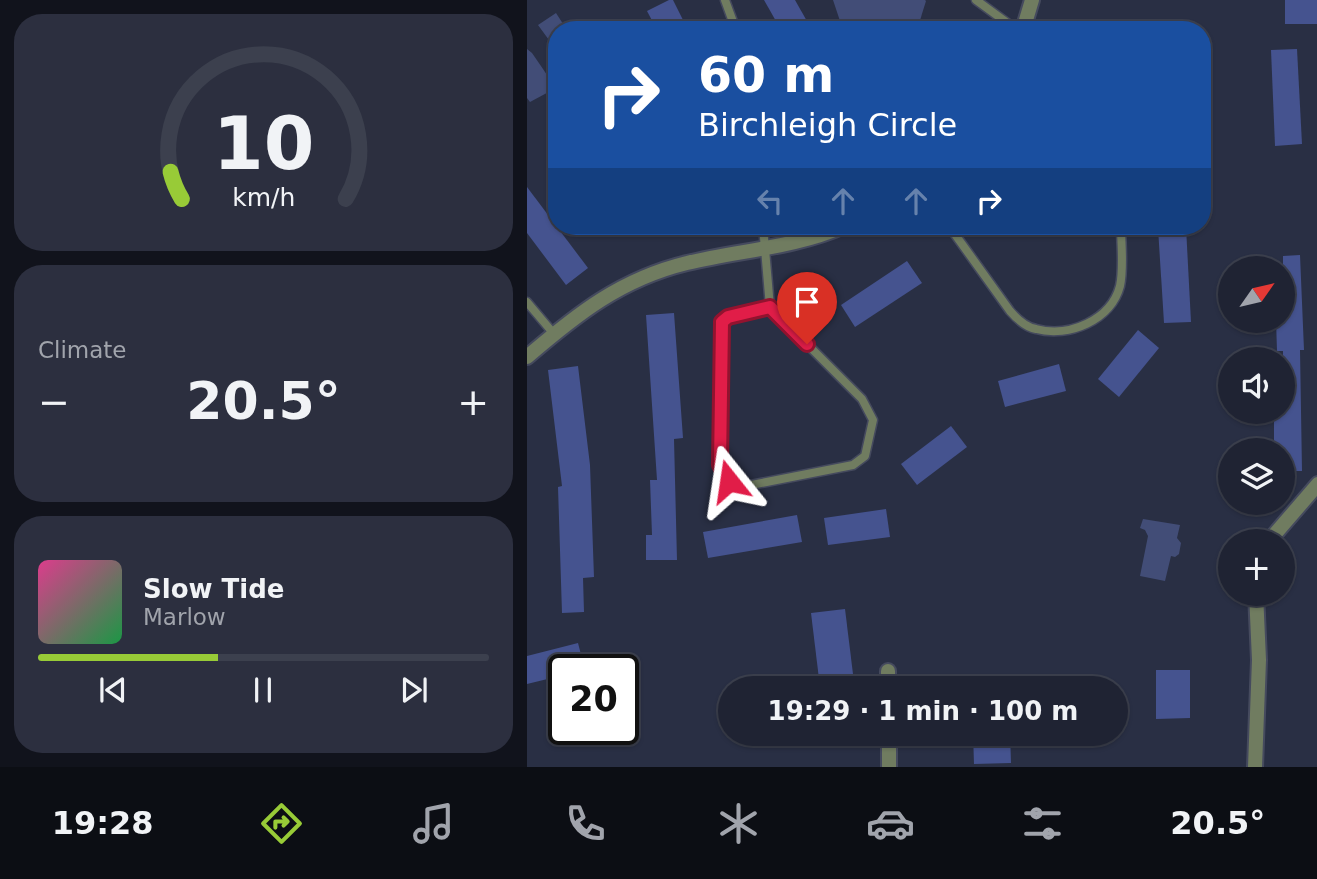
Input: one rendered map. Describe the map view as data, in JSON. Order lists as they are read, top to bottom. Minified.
{"north":"top right","page":{"turn":["60 m","Birchleigh Circle"],"map_buttons":"+","tile":"Climate","heat":["−","20.5°","+"],"song":["Slow Tide","Marlow"],"limit":"20","trip":"19:29 · 1 min · 100 m","tabs":["19:28","20.5°"],"gauge":["10","km/h"]}}
